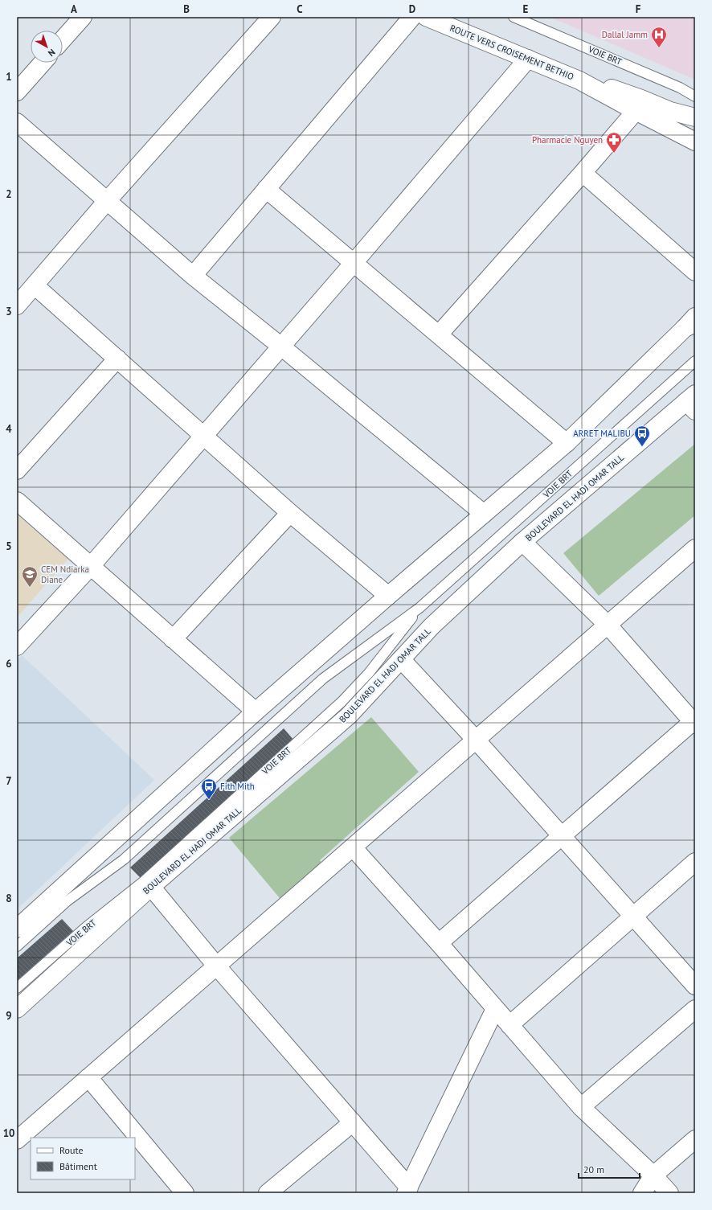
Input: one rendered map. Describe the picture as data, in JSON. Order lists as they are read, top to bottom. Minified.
{"streets":{"street":["ROUTE VERS CROISEMENT BETHIO","BOULEVARD EL HADJ OMAR TALL"],"lane":["VOIE BRT"]},"places":{"hospital":["Dallal Jamm"],"pharmacy":["Pharmacie Nguyen"],"bus stop":["ARRET MALIBU","Fith Mith"],"school or university":["CEM Ndiarka Diane"]},"legend":["Route","Bâtiment"],"scale_bar":"20 m","north":"bottom right","grid":{"columns":["A","B","C","D","E","F"],"rows":["1","2","3","4","5","6","7","8","9","10"]}}
